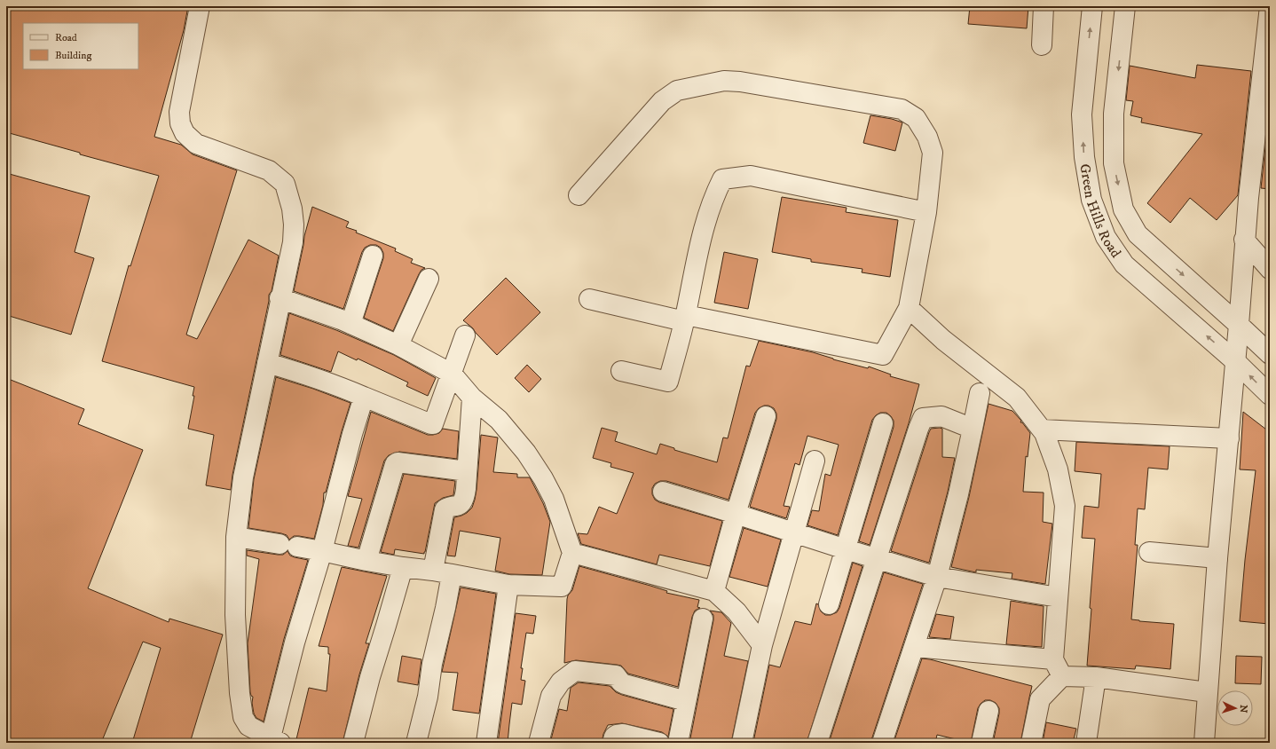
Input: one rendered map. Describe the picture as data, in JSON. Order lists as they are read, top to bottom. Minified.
{"streets":{"street":["Green Hills Road"]},"legend":["Road","Building"],"north":"right"}
